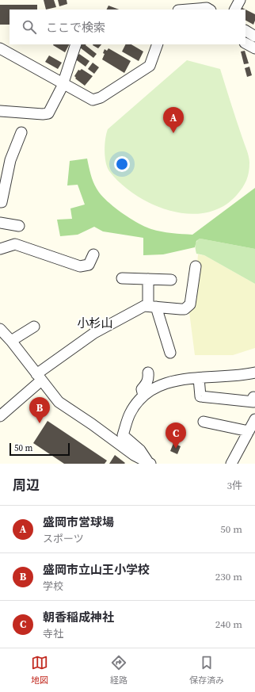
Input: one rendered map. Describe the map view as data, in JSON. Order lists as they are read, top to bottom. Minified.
{"districts":["小杉山"],"scale_bar":"50 m","page":{"search":"ここで検索","pins":["A","B","C"],"scale":"50 m","heading":["周辺","3件"],"list":[{"mark":"A","name":"盛岡市営球場","note":"スポーツ","value":"50 m"},{"mark":"B","name":"盛岡市立山王小学校","note":"学校","value":"230 m"},{"mark":"C","name":"朝香稲成神社","note":"寺社","value":"240 m"}],"nav":["地図","経路","保存済み"]}}
